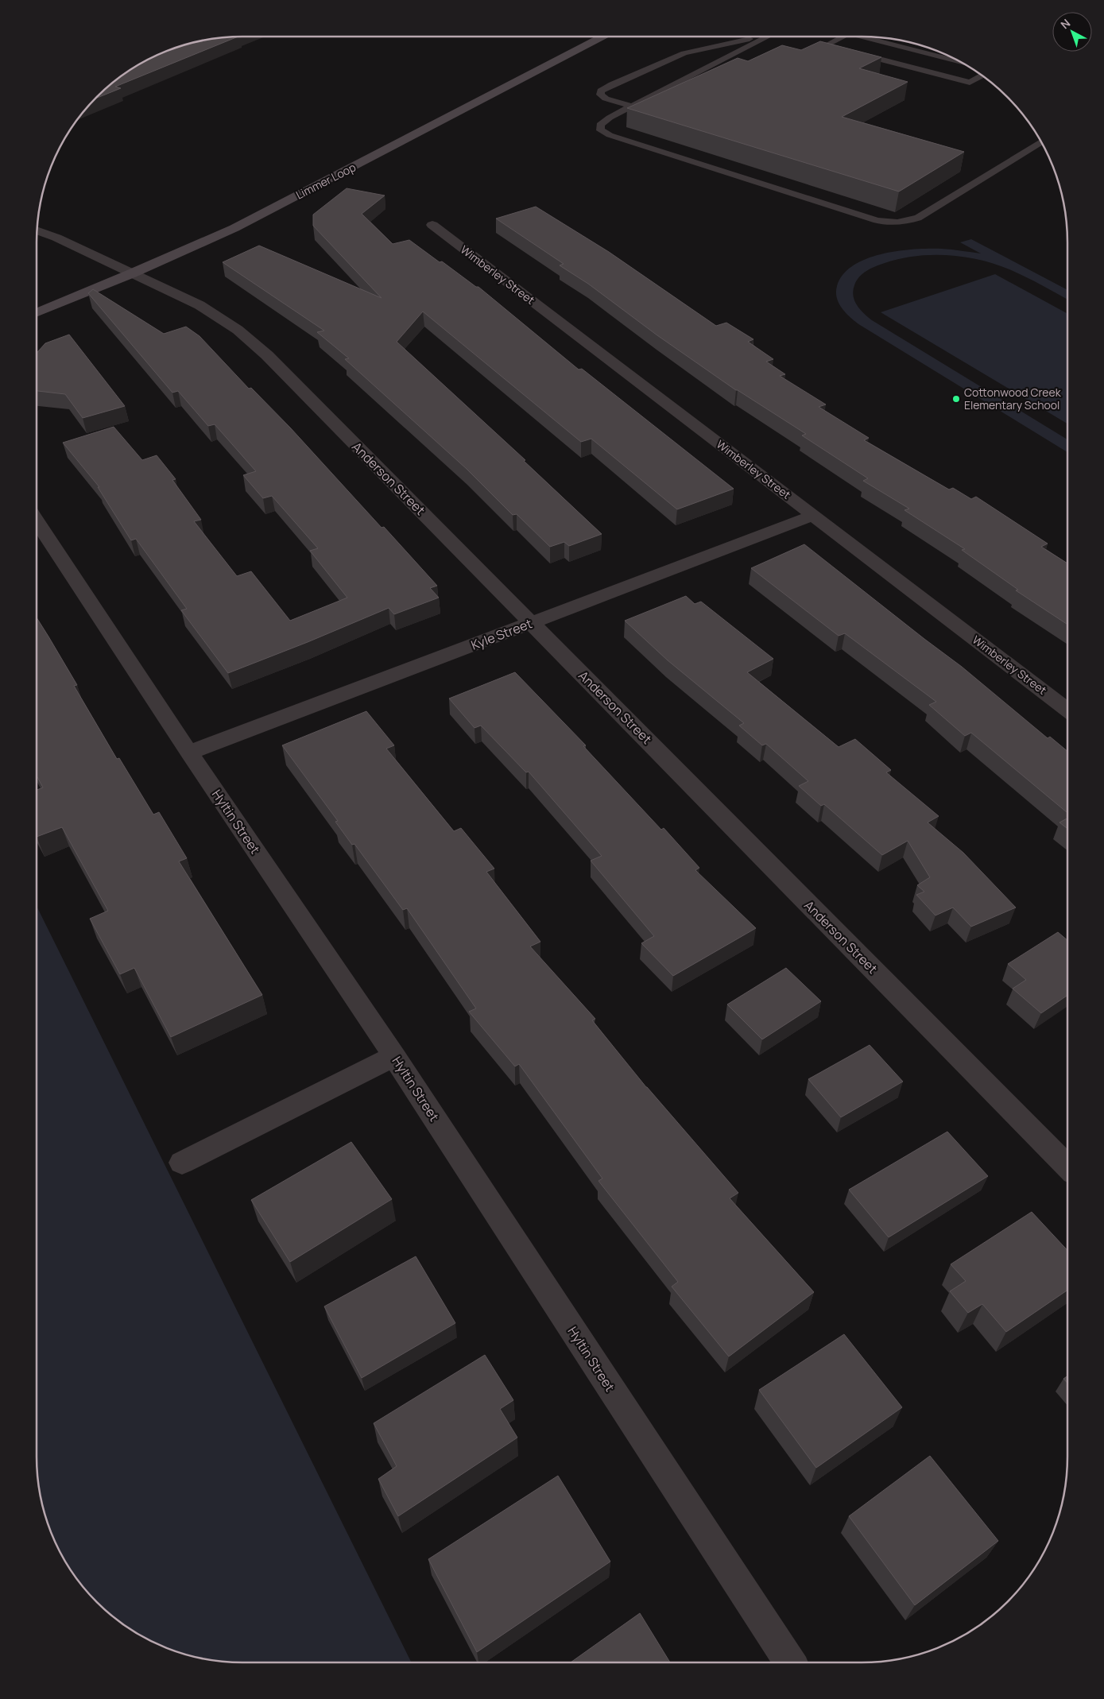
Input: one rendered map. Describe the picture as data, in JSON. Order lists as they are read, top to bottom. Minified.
{"streets":{"street":["Limmer Loop","Wimberley Street","Anderson Street","Kyle Street","Hyltin Street"]},"crossings":[["Limmer Loop","Anderson Street"],["Wimberley Street","Kyle Street"],["Anderson Street","Kyle Street"],["Kyle Street","Hyltin Street"]],"places":["Cottonwood Creek Elementary School"],"north":"top left"}
